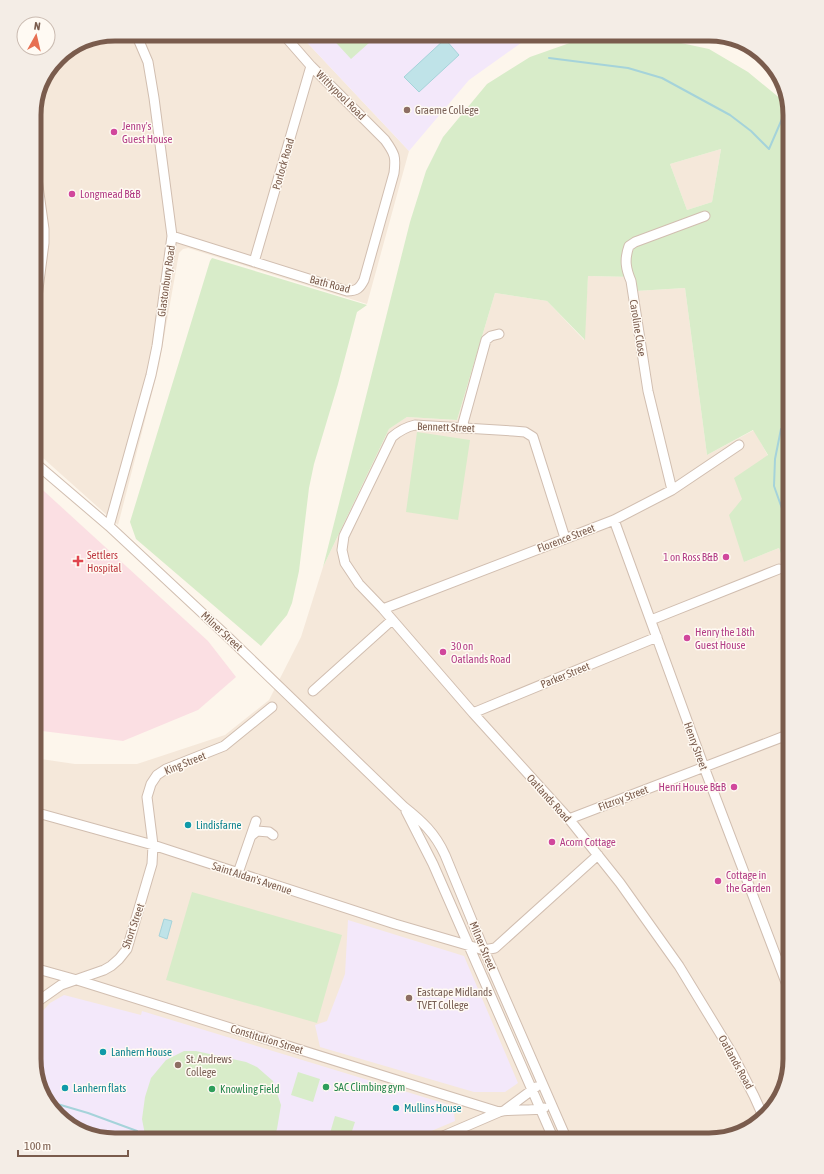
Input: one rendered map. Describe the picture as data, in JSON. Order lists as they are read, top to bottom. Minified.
{"streets":{"street":["Withypool Road","Porlock Road","Glastonbury Road","Bath Road","Caroline Close","Bennett Street","Florence Street","Milner Street","Parker Street","Henry Street","King Street","Oatlands Road","Fitzroy Street","Saint Aidan's Avenue","Short Street","Constitution Street"]},"crossings":[["Withypool Road","Porlock Road"],["Withypool Road","Bath Road"],["Porlock Road","Bath Road"],["Glastonbury Road","Bath Road"],["Glastonbury Road","Milner Street"],["Caroline Close","Florence Street"],["Bennett Street","Florence Street"],["Bennett Street","Oatlands Road"],["Florence Street","Henry Street"],["Florence Street","Oatlands Road"],["Milner Street","Saint Aidan's Avenue"],["Parker Street","Henry Street"],["Parker Street","Oatlands Road"],["Henry Street","Fitzroy Street"],["King Street","Saint Aidan's Avenue"],["King Street","Short Street"],["Oatlands Road","Fitzroy Street"],["Saint Aidan's Avenue","Short Street"],["Short Street","Constitution Street"]],"places":{"other":["Graeme College","Jenny's Guest House","Longmead B&B","1 on Ross B&B","Henry the 18th Guest House","30 on Oatlands Road","Henri House B&B","Lindisfarne","Acorn Cottage","Cottage in the Garden","Eastcape Midlands TVET College","Lanhern House","St. Andrews College","SAC Climbing gym","Lanhern flats","Knowling Field","Mullins House"],"health":["Settlers Hospital"]},"scale_bar":"100 m","north":"top"}
